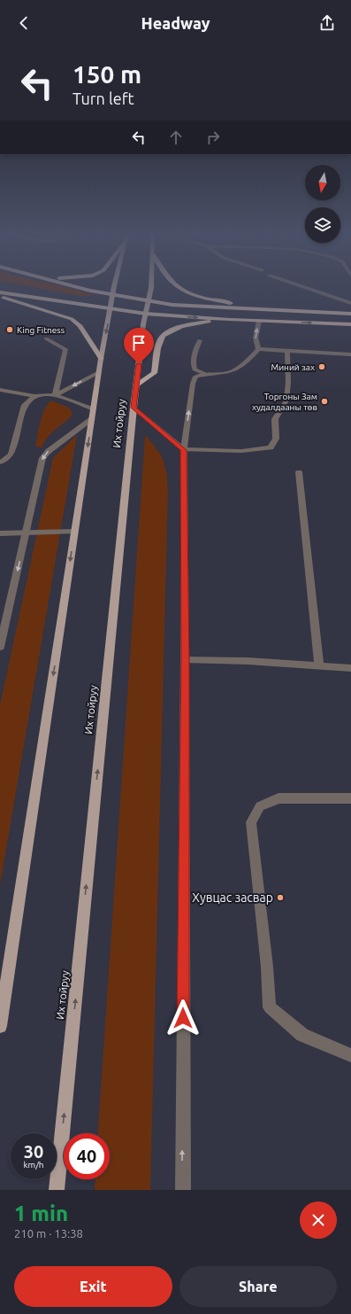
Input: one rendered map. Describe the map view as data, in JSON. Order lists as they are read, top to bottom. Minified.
{"streets":{"main road":["Их тойруу"]},"places":["King Fitness","Миний зах","Торгоны Зам худалдааны төв","Хувцас засвар"],"north":"bottom","page":{"header":"Headway","turn":["150 m","Turn left"],"speed":"30 km/h","limit":"40","heading":["1 min","210 m · 13:38"],"buttons":["Exit","Share"]}}
